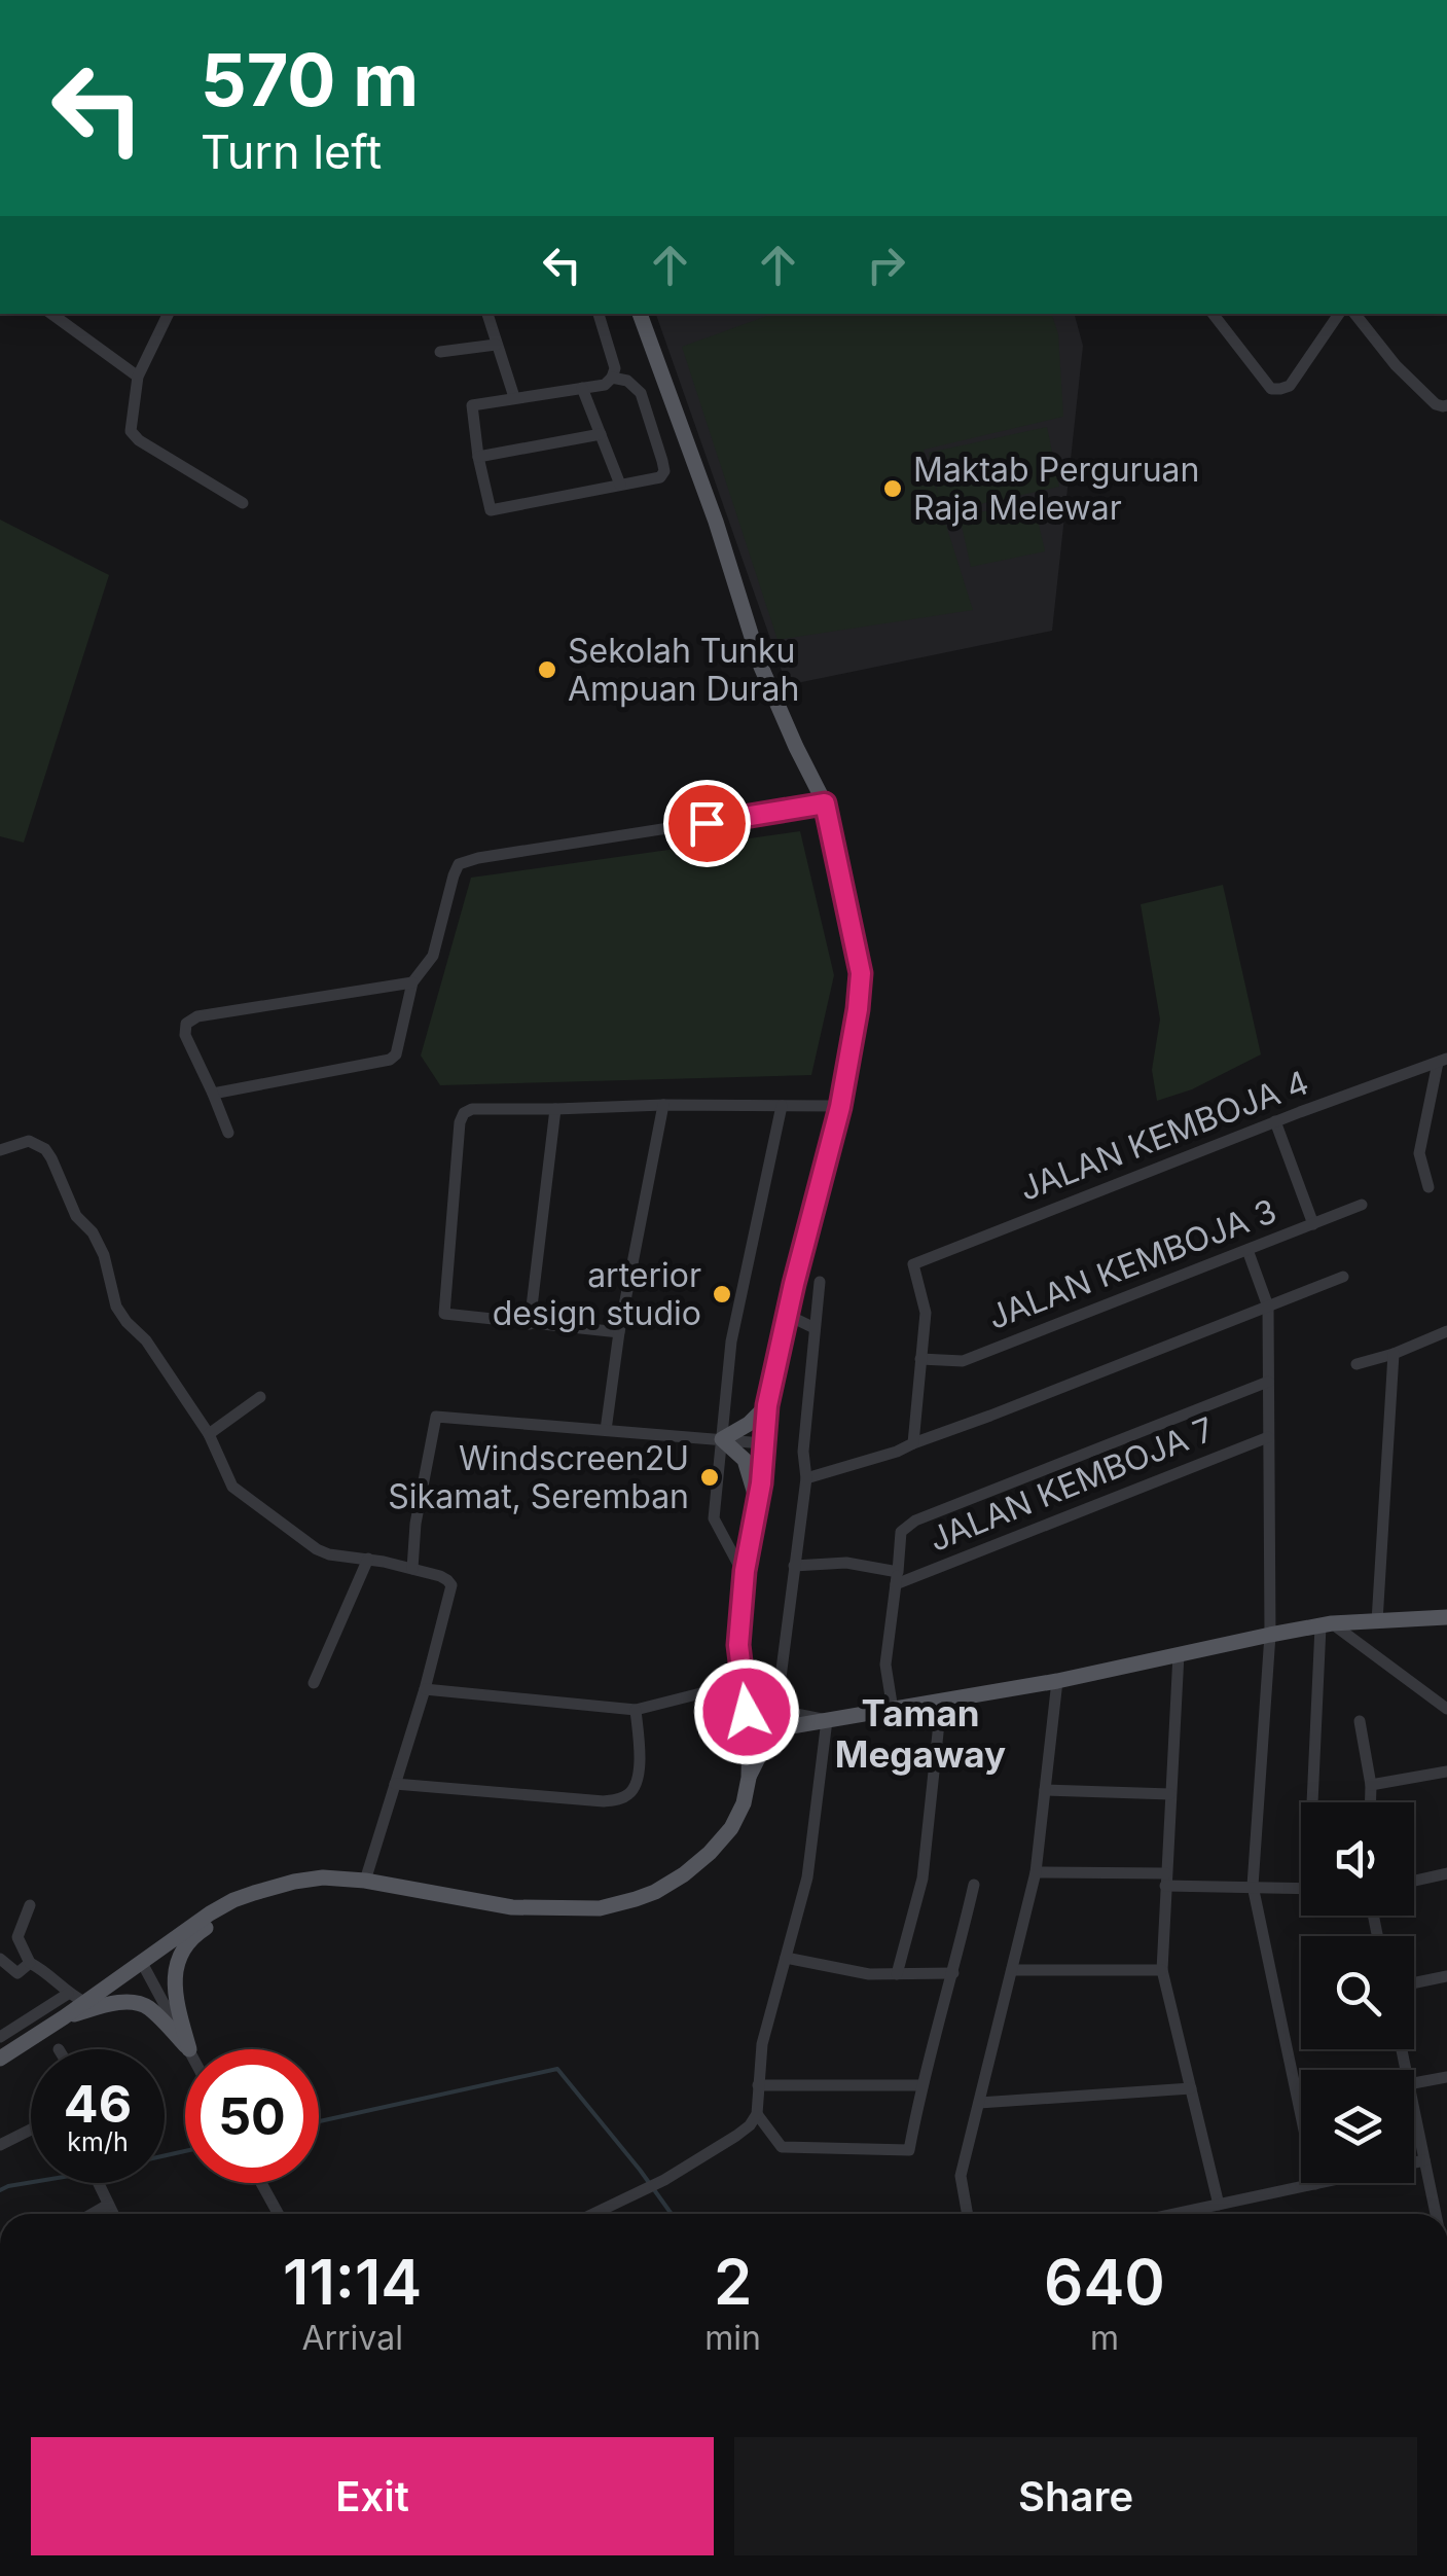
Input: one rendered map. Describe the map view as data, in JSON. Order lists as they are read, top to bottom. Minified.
{"streets":{"street":["JALAN KEMBOJA 4","JALAN KEMBOJA 3","JALAN KEMBOJA 7"]},"crossings":[["JALAN KEMBOJA 4","JALAN KEMBOJA 3"]],"districts":["Taman Megaway"],"places":["Maktab Perguruan Raja Melewar","Sekolah Tunku Ampuan Durah","arterior design studio","Windscreen2U Sikamat, Seremban"],"page":{"turn":["570 m","Turn left"],"speed":"46 km/h","limit":"50","eta":["11:14","Arrival","2","min","640","m"],"buttons":["Exit","Share"]}}
